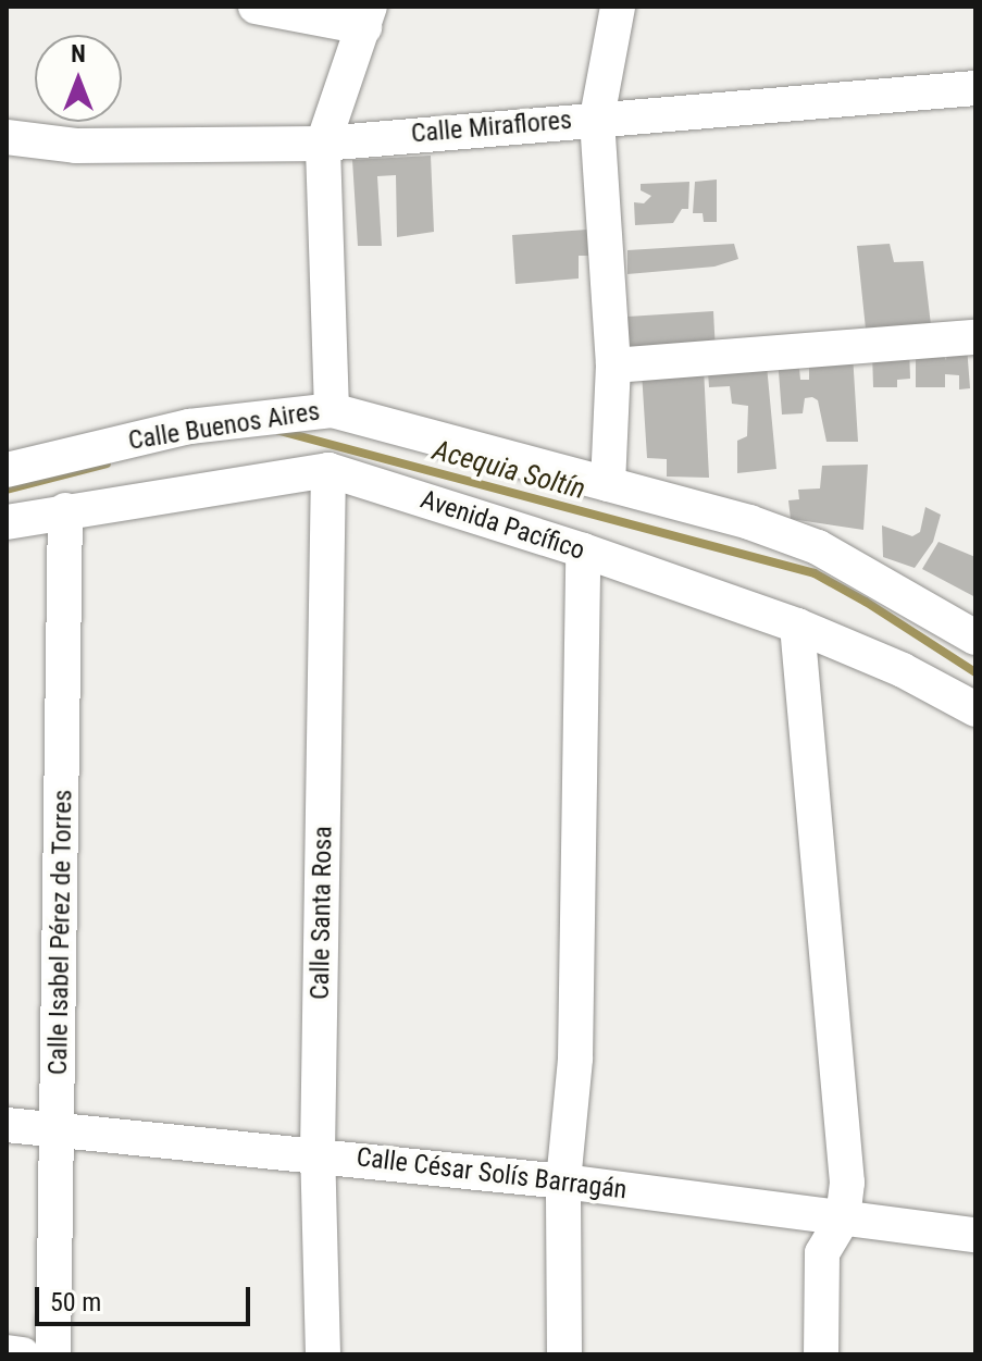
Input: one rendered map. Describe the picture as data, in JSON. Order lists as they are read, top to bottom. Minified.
{"streets":{"street":["Calle Miraflores","Calle Buenos Aires","Avenida Pacífico","Calle Santa Rosa","Calle Isabel Pérez de Torres","Calle César Solís Barragán"]},"crossings":[["Avenida Pacífico","Calle Santa Rosa"],["Avenida Pacífico","Calle Isabel Pérez de Torres"],["Calle Santa Rosa","Calle César Solís Barragán"],["Calle Isabel Pérez de Torres","Calle César Solís Barragán"]],"water":["Acequia Soltín"],"scale_bar":"50 m","north":"top"}
